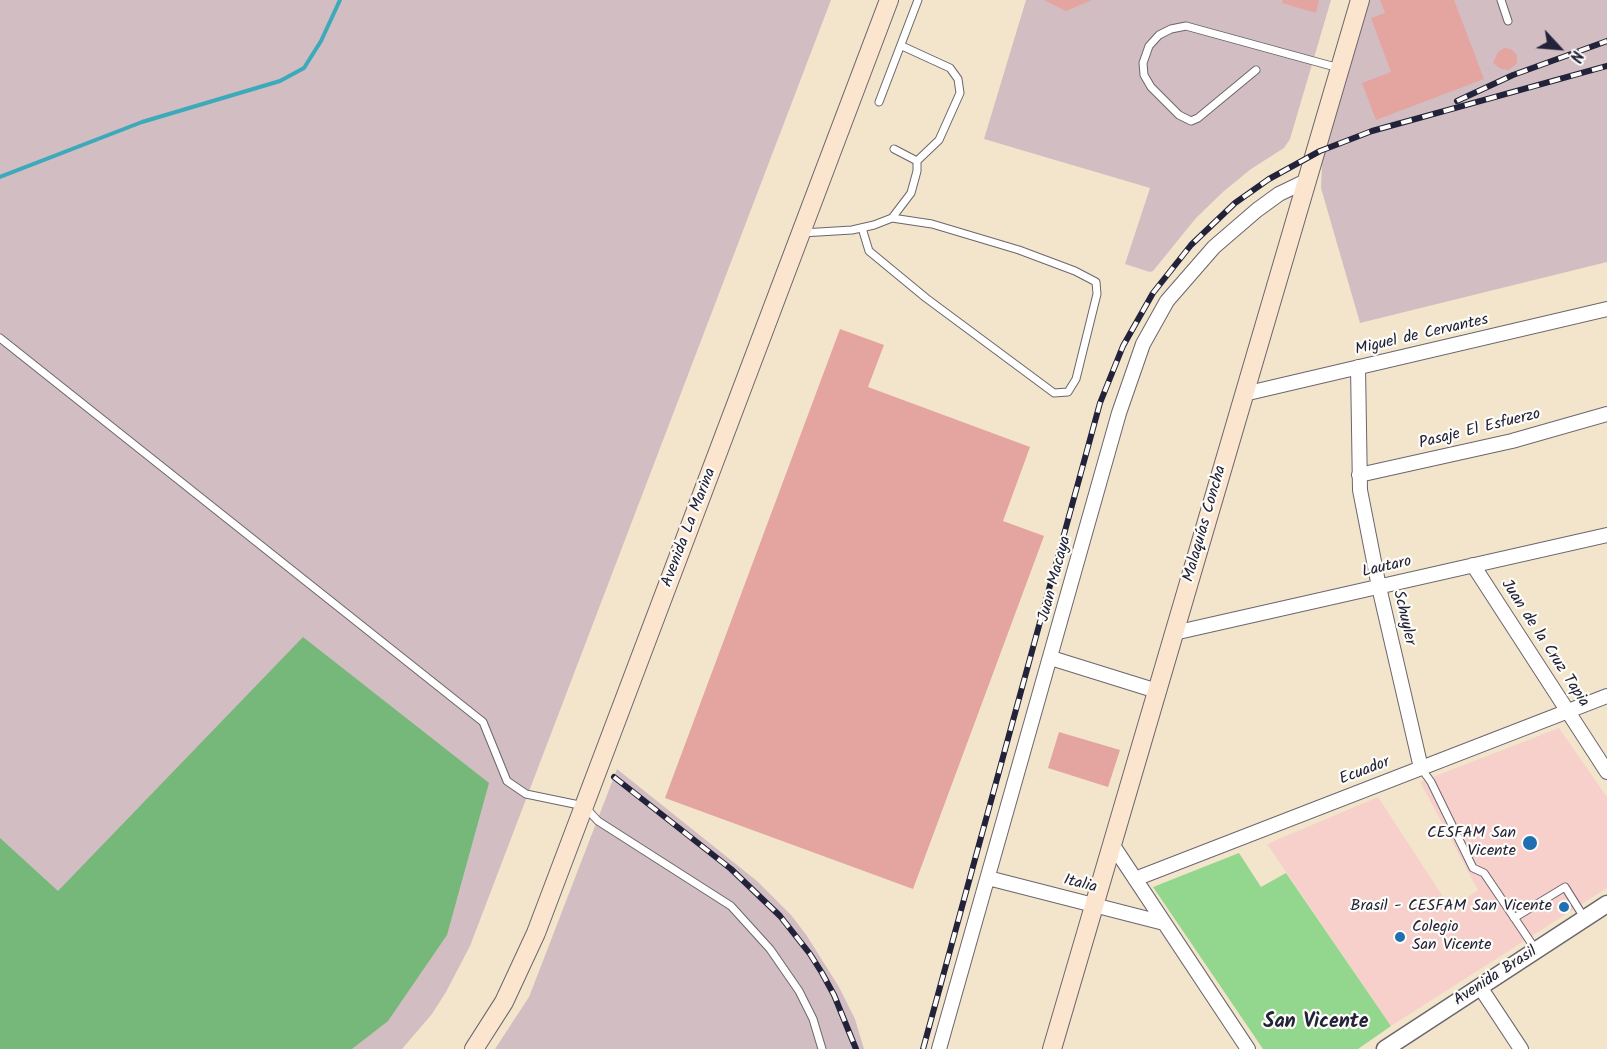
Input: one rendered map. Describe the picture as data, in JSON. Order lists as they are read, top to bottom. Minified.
{"streets":{"main road":["Malaquías Concha","Avenida La Marina"],"street":["Miguel de Cervantes","Pasaje El Esfuerzo","Lautaro","Juan Macaya","Schuyler","Juan de la Cruz Tapia","Ecuador","Italia","Avenida Brasil"]},"crossings":[["Miguel de Cervantes","Malaquías Concha"],["Miguel de Cervantes","Schuyler"],["Pasaje El Esfuerzo","Schuyler"],["Malaquías Concha","Lautaro"],["Malaquías Concha","Juan Macaya"],["Malaquías Concha","Italia"],["Lautaro","Schuyler"],["Lautaro","Juan de la Cruz Tapia"],["Juan Macaya","Italia"],["Schuyler","Ecuador"],["Juan de la Cruz Tapia","Ecuador"]],"districts":["San Vicente"],"places":["CESFAM San Vicente","Brasil - CESFAM San Vicente","Colegio San Vicente"],"north":"bottom right"}
